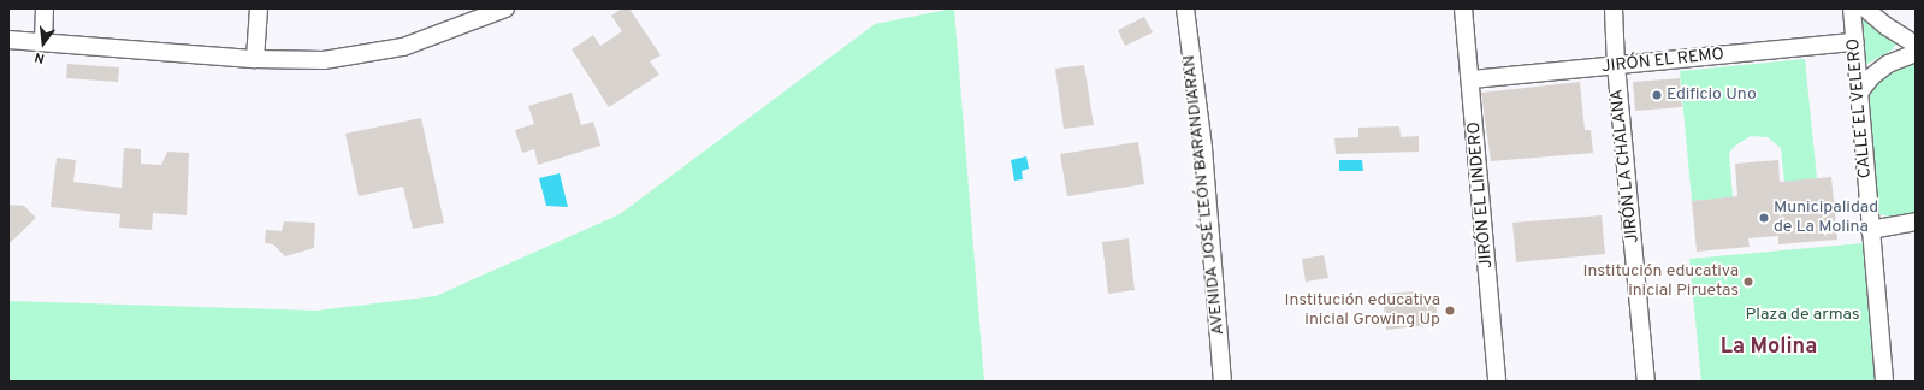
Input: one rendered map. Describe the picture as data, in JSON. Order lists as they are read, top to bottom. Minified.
{"streets":{"street":["JIRÓN EL REMO","CALLE EL VELERO","JIRÓN LA CHALANA","AVENIDA JOSÉ LEÓN BARANDIARAN","JIRÓN EL LINDERO"]},"crossings":[["JIRÓN EL REMO","CALLE EL VELERO"],["JIRÓN EL REMO","JIRÓN LA CHALANA"],["JIRÓN EL REMO","JIRÓN EL LINDERO"]],"districts":["La Molina"],"parks":["Plaza de armas"],"places":["Edificio Uno","Municipalidad de La Molina","Institución educativa inicial Piruetas","Institución educativa inicial Growing Up"],"north":"bottom"}
